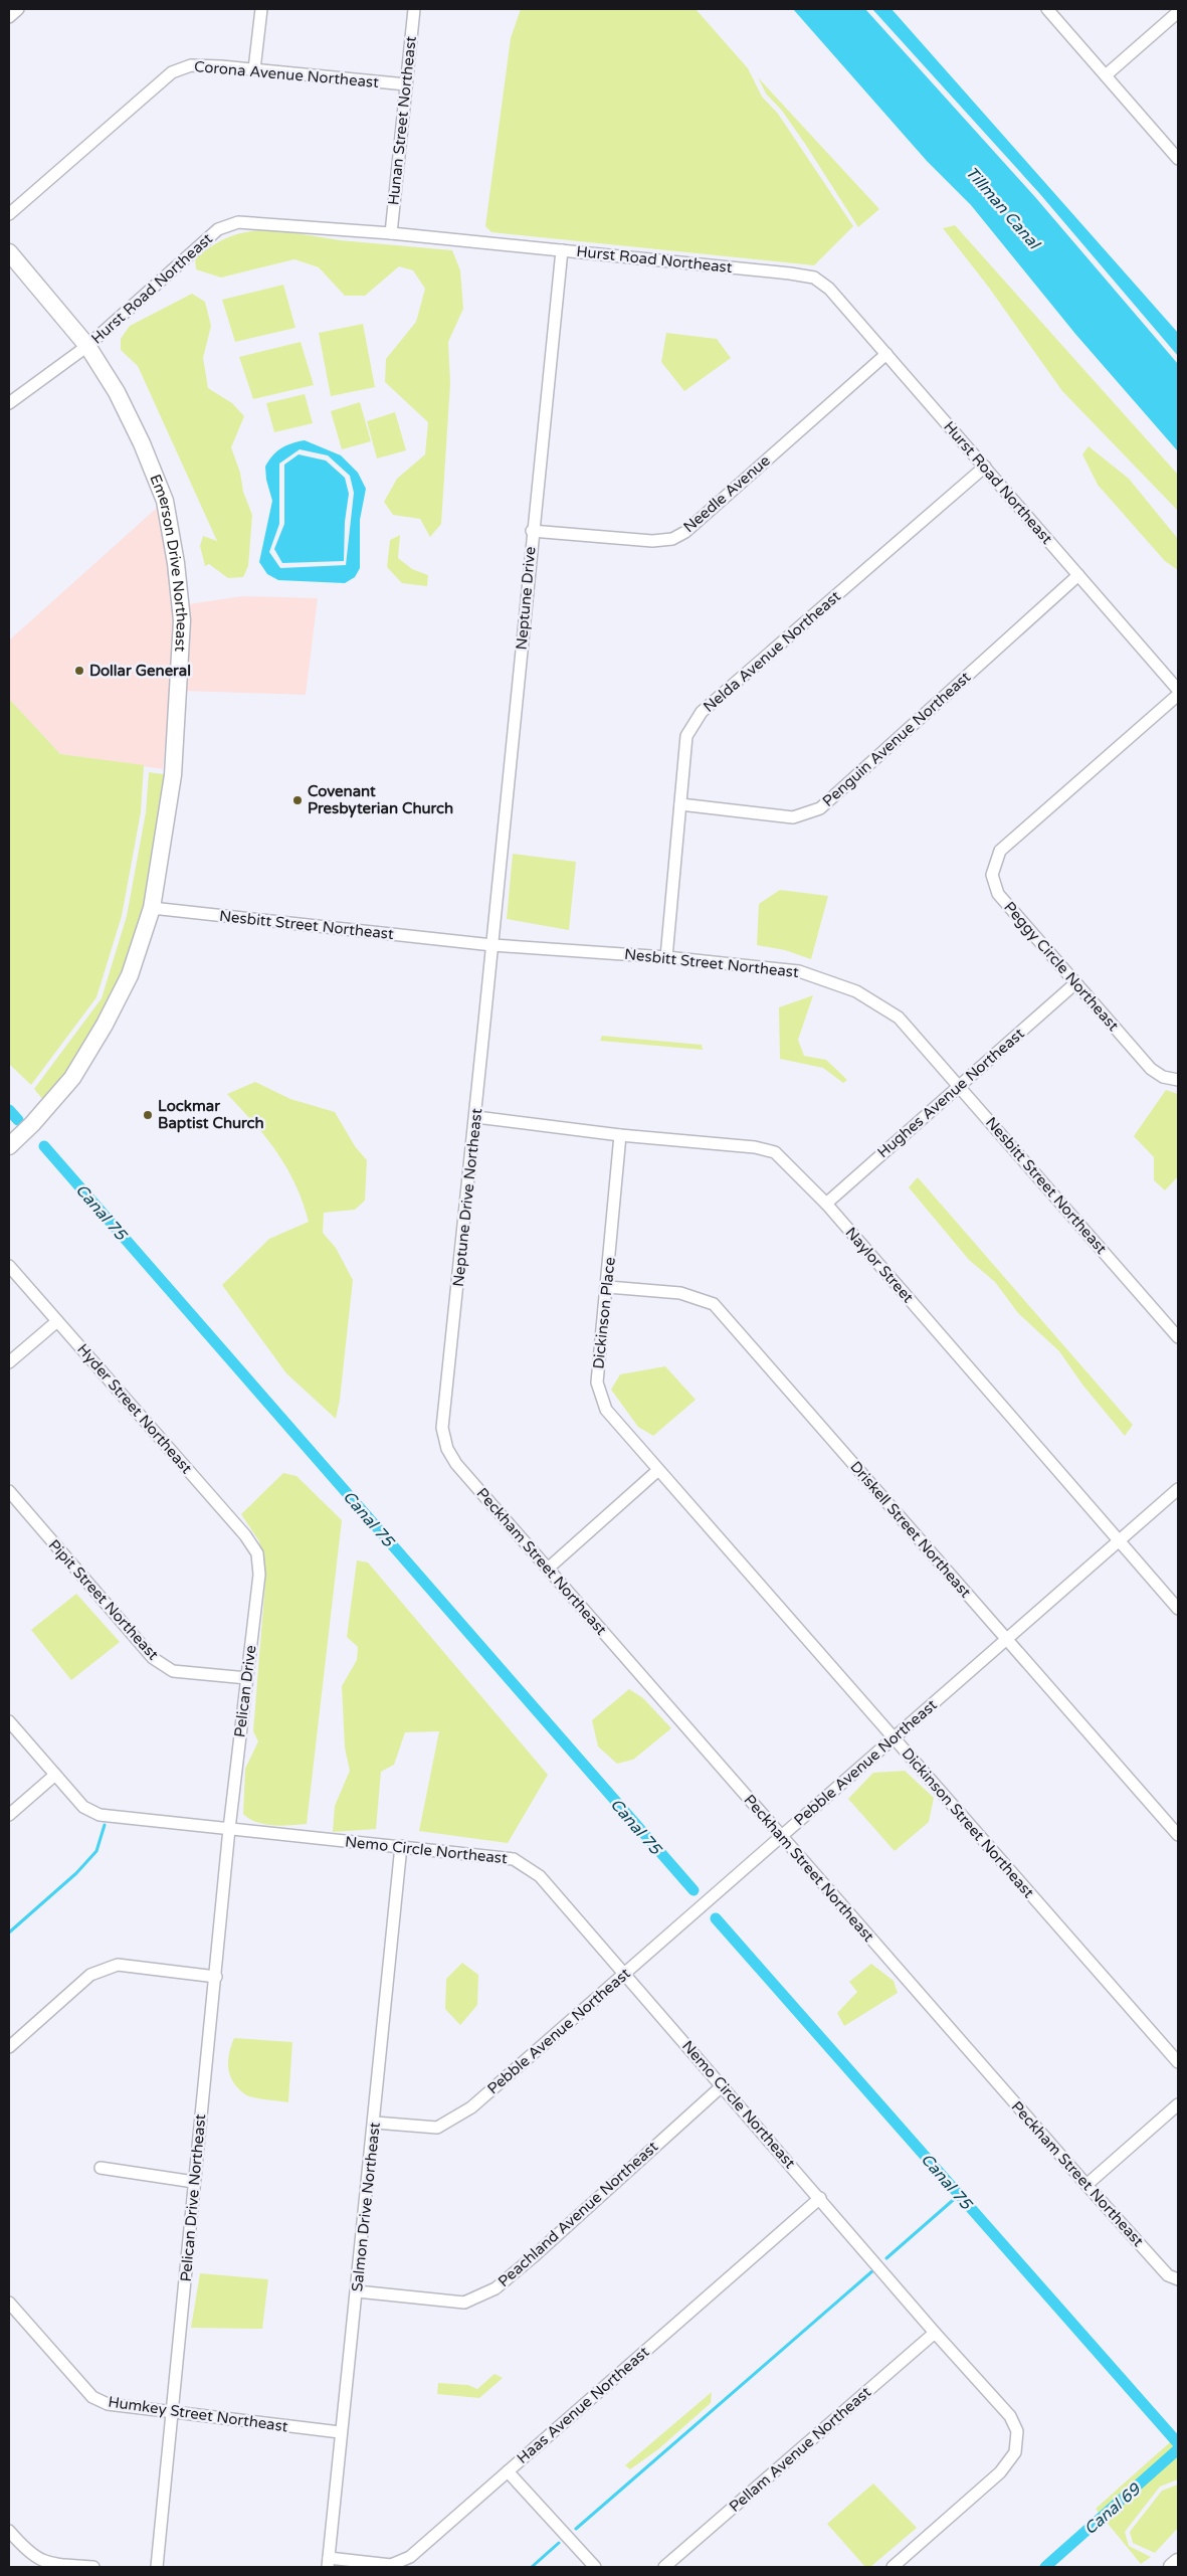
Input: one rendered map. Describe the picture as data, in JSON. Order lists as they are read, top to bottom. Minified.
{"streets":{"street":["Corona Avenue Northeast","Hunan Street Northeast","Hurst Road Northeast","Needle Avenue","Emerson Drive Northeast","Neptune Drive","Nelda Avenue Northeast","Penguin Avenue Northeast","Nesbitt Street Northeast","Peggy Circle Northeast","Hughes Avenue Northeast","Neptune Drive Northeast","Naylor Street","Dickinson Place","Hyder Street Northeast","Driskell Street Northeast","Peckham Street Northeast","Pipit Street Northeast","Pelican Drive","Pebble Avenue Northeast","Dickinson Street Northeast","Nemo Circle Northeast","Pelican Drive Northeast","Salmon Drive Northeast","Peachland Avenue Northeast","Haas Avenue Northeast","Humkey Street Northeast","Pellam Avenue Northeast"]},"crossings":[["Corona Avenue Northeast","Hunan Street Northeast"],["Hunan Street Northeast","Hurst Road Northeast"],["Hurst Road Northeast","Needle Avenue"],["Hurst Road Northeast","Emerson Drive Northeast"],["Hurst Road Northeast","Neptune Drive"],["Hurst Road Northeast","Nelda Avenue Northeast"],["Hurst Road Northeast","Penguin Avenue Northeast"],["Needle Avenue","Neptune Drive"],["Emerson Drive Northeast","Nesbitt Street Northeast"],["Neptune Drive","Nesbitt Street Northeast"],["Neptune Drive","Neptune Drive Northeast"],["Nelda Avenue Northeast","Penguin Avenue Northeast"],["Nelda Avenue Northeast","Nesbitt Street Northeast"],["Nesbitt Street Northeast","Hughes Avenue Northeast"],["Nesbitt Street Northeast","Neptune Drive Northeast"],["Peggy Circle Northeast","Hughes Avenue Northeast"],["Hughes Avenue Northeast","Naylor Street"],["Neptune Drive Northeast","Naylor Street"],["Neptune Drive Northeast","Peckham Street Northeast"],["Naylor Street","Dickinson Place"],["Naylor Street","Pebble Avenue Northeast"],["Dickinson Place","Driskell Street Northeast"],["Dickinson Place","Dickinson Street Northeast"],["Hyder Street Northeast","Pelican Drive"],["Driskell Street Northeast","Pebble Avenue Northeast"],["Peckham Street Northeast","Pebble Avenue Northeast"],["Pipit Street Northeast","Pelican Drive"],["Pelican Drive","Nemo Circle Northeast"],["Pelican Drive","Pelican Drive Northeast"],["Pebble Avenue Northeast","Dickinson Street Northeast"],["Pebble Avenue Northeast","Nemo Circle Northeast"],["Pebble Avenue Northeast","Salmon Drive Northeast"],["Nemo Circle Northeast","Pelican Drive Northeast"],["Nemo Circle Northeast","Salmon Drive Northeast"],["Nemo Circle Northeast","Peachland Avenue Northeast"],["Nemo Circle Northeast","Haas Avenue Northeast"],["Nemo Circle Northeast","Pellam Avenue Northeast"],["Pelican Drive Northeast","Humkey Street Northeast"],["Salmon Drive Northeast","Peachland Avenue Northeast"],["Salmon Drive Northeast","Haas Avenue Northeast"],["Salmon Drive Northeast","Humkey Street Northeast"]],"water":["Tillman Canal","Canal 75","Canal 69"],"places":["Dollar General","Covenant Presbyterian Church","Lockmar Baptist Church"]}
